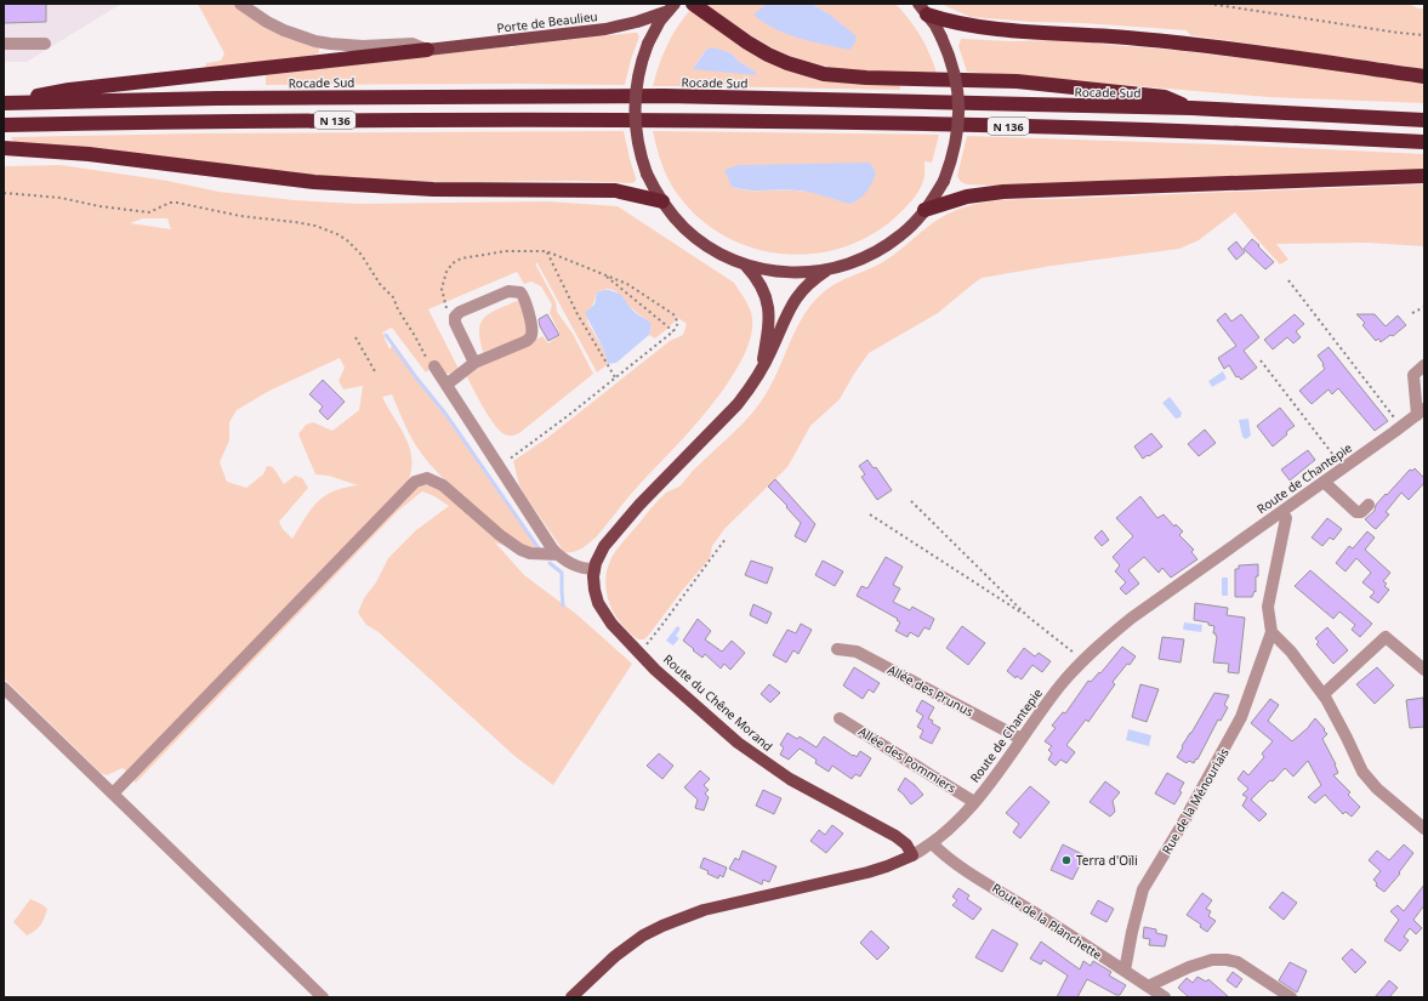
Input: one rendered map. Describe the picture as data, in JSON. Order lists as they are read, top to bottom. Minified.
{"streets":{"highway":["Rocade Sud","N 136"],"main road":["Porte de Beaulieu","Route de Chantepie","Route du Chêne Morand"],"street":["Allée des Prunus","Allée des Pommiers","Rue de la Ménouriais","Route de la Planchette"]},"crossings":[["Route de Chantepie","Allée des Prunus"],["Route de Chantepie","Route du Chêne Morand"],["Route de Chantepie","Allée des Pommiers"],["Route de Chantepie","Rue de la Ménouriais"],["Route de Chantepie","Route de la Planchette"],["Rue de la Ménouriais","Route de la Planchette"]],"places":["Terra d'Oïli"]}
